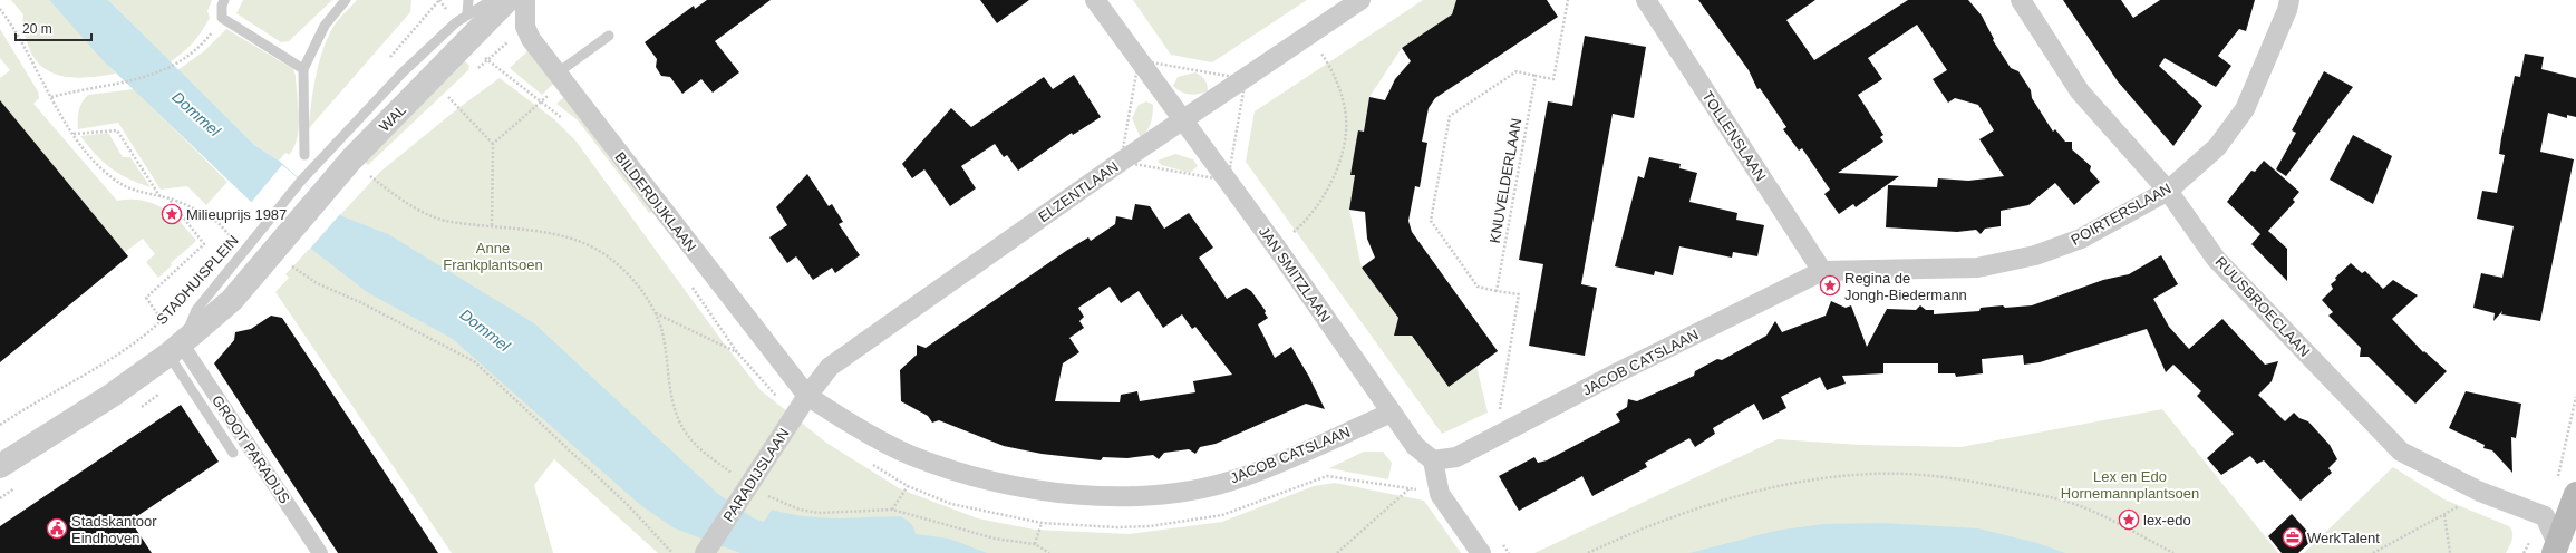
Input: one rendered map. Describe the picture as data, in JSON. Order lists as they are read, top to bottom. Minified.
{"streets":{"street":["WAL","TOLLENSLAAN","ELZENTLAAN","BILDERDIJKLAAN","POIRTERSLAAN","JAN SMITZLAAN","RUUSBROECLAAN","JACOB CATSLAAN","GROOT PARADIJS","PARADIJSLAAN"],"lane":["STADHUISPLEIN"],"path":["KNUVELDERLAAN"]},"crossings":[["WAL","STADHUISPLEIN"],["WAL","GROOT PARADIJS"],["TOLLENSLAAN","POIRTERSLAAN"],["TOLLENSLAAN","JACOB CATSLAAN"],["ELZENTLAAN","BILDERDIJKLAAN"],["ELZENTLAAN","JAN SMITZLAAN"],["ELZENTLAAN","JACOB CATSLAAN"],["ELZENTLAAN","PARADIJSLAAN"],["BILDERDIJKLAAN","JACOB CATSLAAN"],["BILDERDIJKLAAN","PARADIJSLAAN"],["POIRTERSLAAN","RUUSBROECLAAN"],["POIRTERSLAAN","JACOB CATSLAAN"],["JAN SMITZLAAN","JACOB CATSLAAN"],["STADHUISPLEIN","GROOT PARADIJS"],["JACOB CATSLAAN","PARADIJSLAAN"]],"water":["Dommel"],"parks":["Anne Frankplantsoen","Lex en Edo Hornemannplantsoen"],"places":{"place":["Milieuprijs 1987","Regina de Jongh-Biedermann","lex-edo"],"public building":["Stadskantoor Eindhoven"],"office":["WerkTalent"]},"scale_bar":"20 m"}
